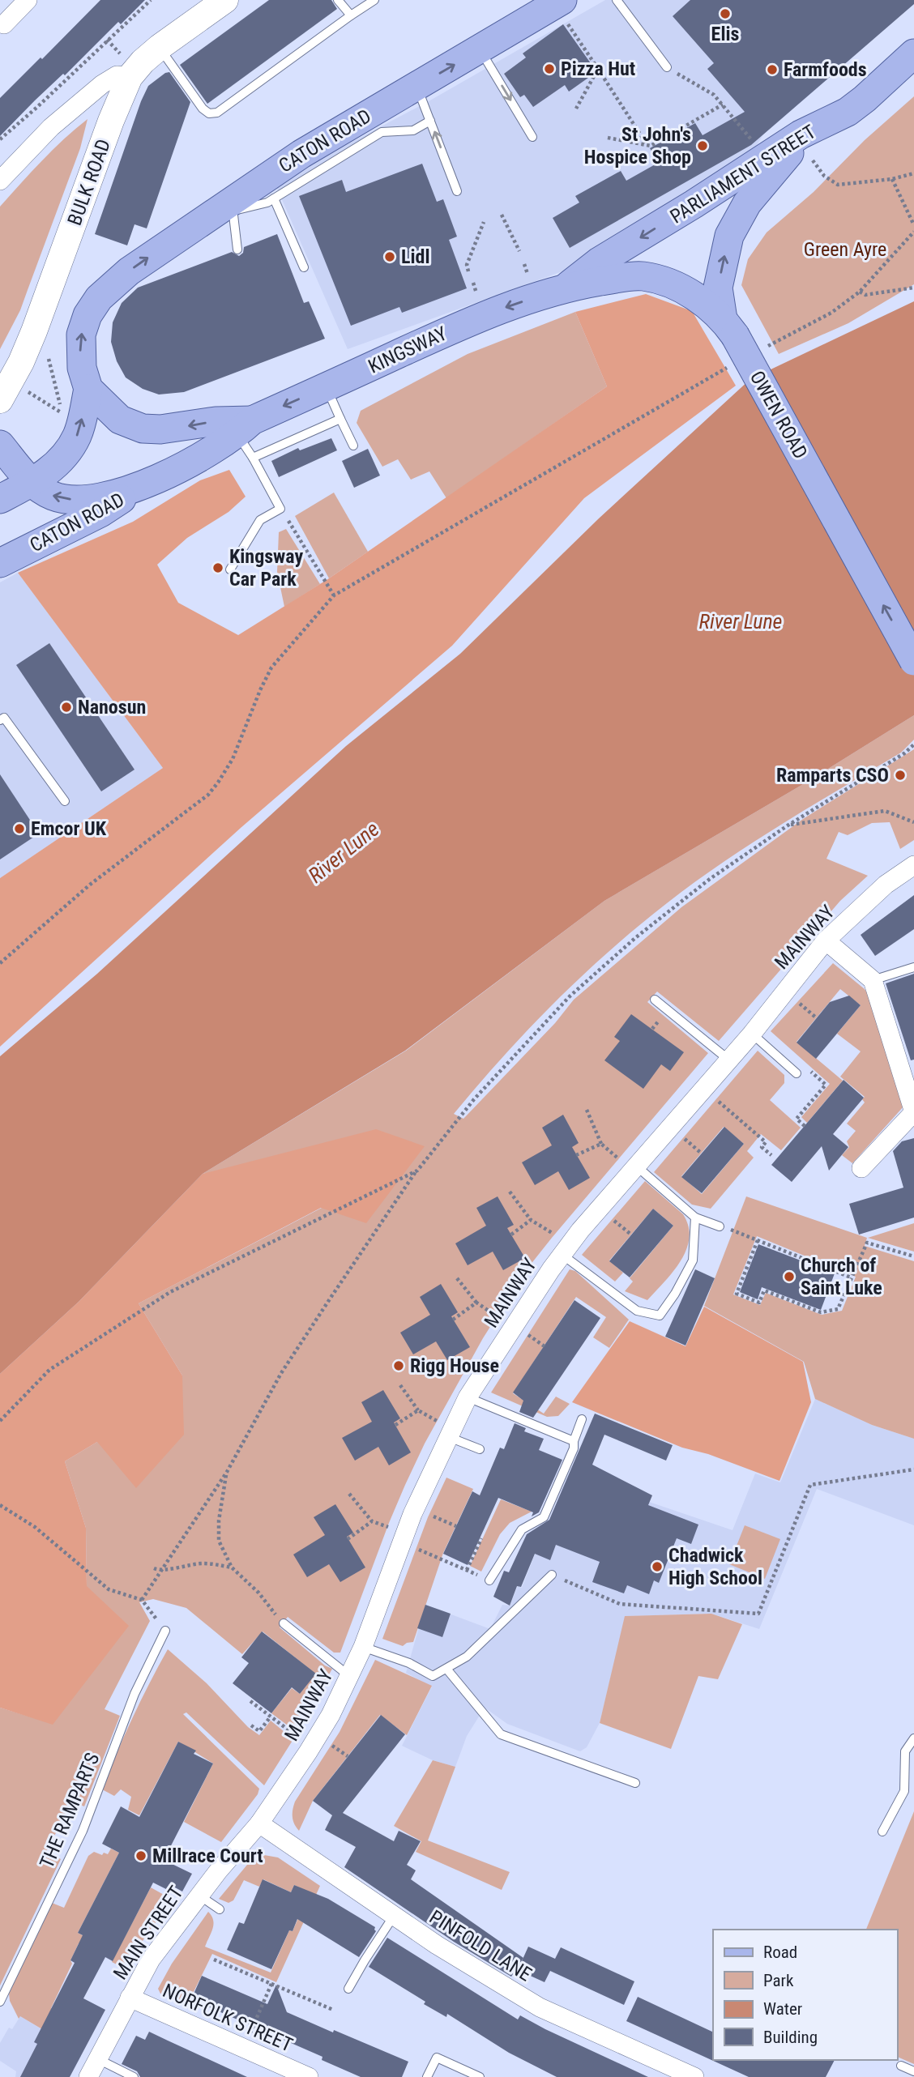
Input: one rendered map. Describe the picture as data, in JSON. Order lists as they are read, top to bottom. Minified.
{"streets":{"main road":["CATON ROAD","PARLIAMENT STREET","KINGSWAY","OWEN ROAD"],"street":["BULK ROAD","MAINWAY","MAIN STREET","PINFOLD LANE","NORFOLK STREET"],"lane":["THE RAMPARTS"]},"crossings":[["CATON ROAD","KINGSWAY"],["PARLIAMENT STREET","KINGSWAY"],["PARLIAMENT STREET","OWEN ROAD"],["KINGSWAY","OWEN ROAD"],["MAINWAY","MAIN STREET"],["MAINWAY","PINFOLD LANE"],["MAIN STREET","PINFOLD LANE"],["MAIN STREET","NORFOLK STREET"]],"one_way":["CATON ROAD","PARLIAMENT STREET","KINGSWAY","OWEN ROAD"],"water":["River Lune"],"parks":["Green Ayre"],"places":["Elis","Pizza Hut","Farmfoods","St John's Hospice Shop","Lidl","Kingsway Car Park","Nanosun","Ramparts CSO","Emcor UK","Church of Saint Luke","Rigg House","Chadwick High School","Millrace Court"],"legend":["Road","Park","Water","Building"]}
